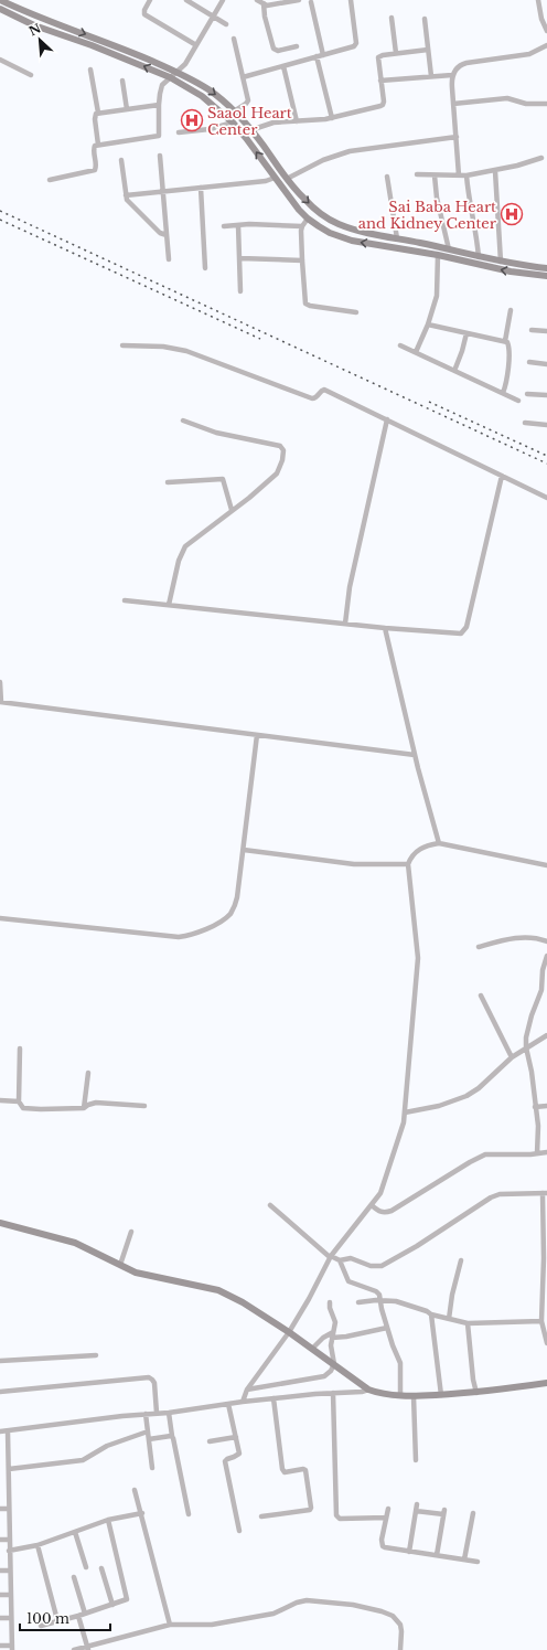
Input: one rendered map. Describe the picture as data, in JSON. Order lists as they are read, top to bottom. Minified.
{"places":{"hospital":["Saaol Heart Center","Sai Baba Heart and Kidney Center"]},"scale_bar":"100 m","north":"top left"}
